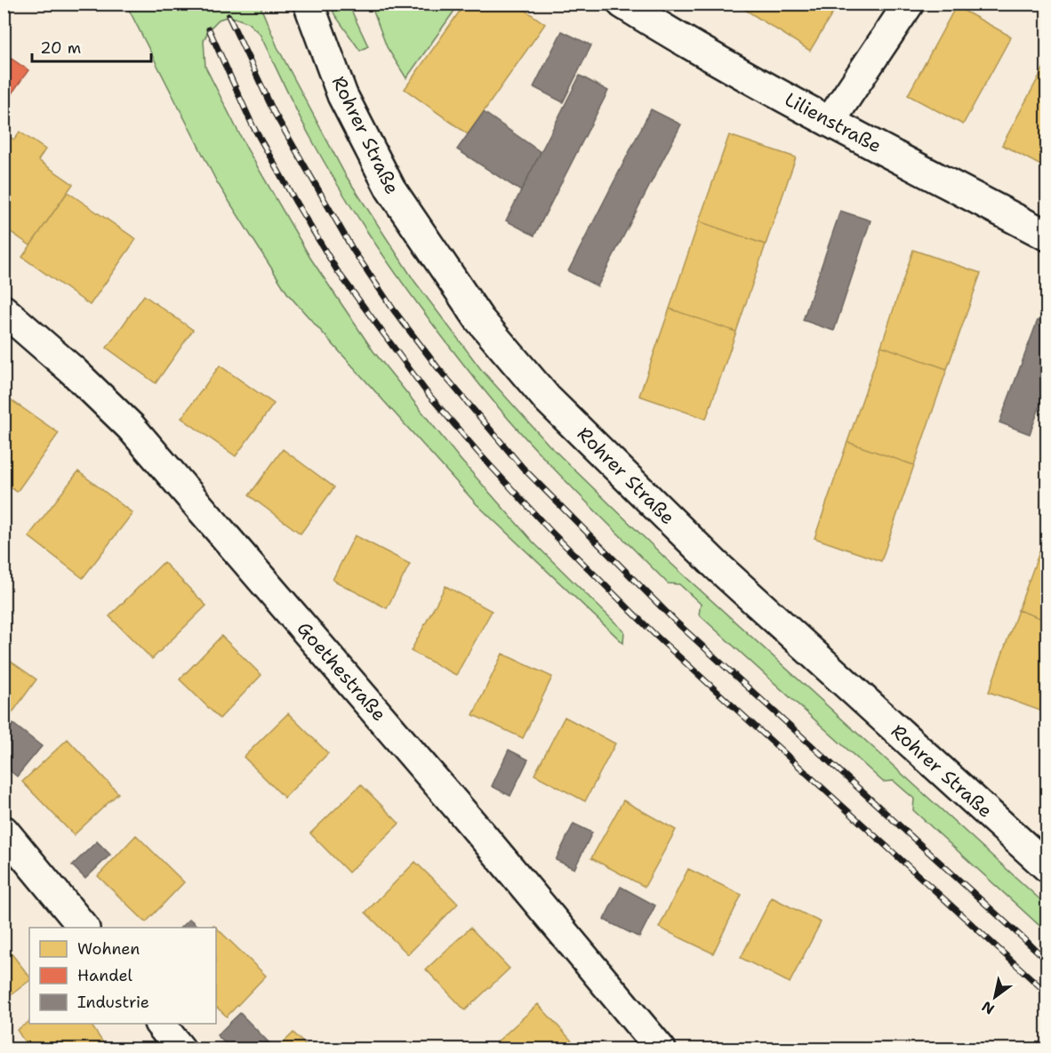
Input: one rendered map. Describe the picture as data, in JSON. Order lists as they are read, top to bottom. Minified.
{"streets":{"street":["Lilienstraße","Rohrer Straße","Goethestraße"]},"legend":["Wohnen","Handel","Industrie"],"scale_bar":"20 m","north":"bottom left"}
